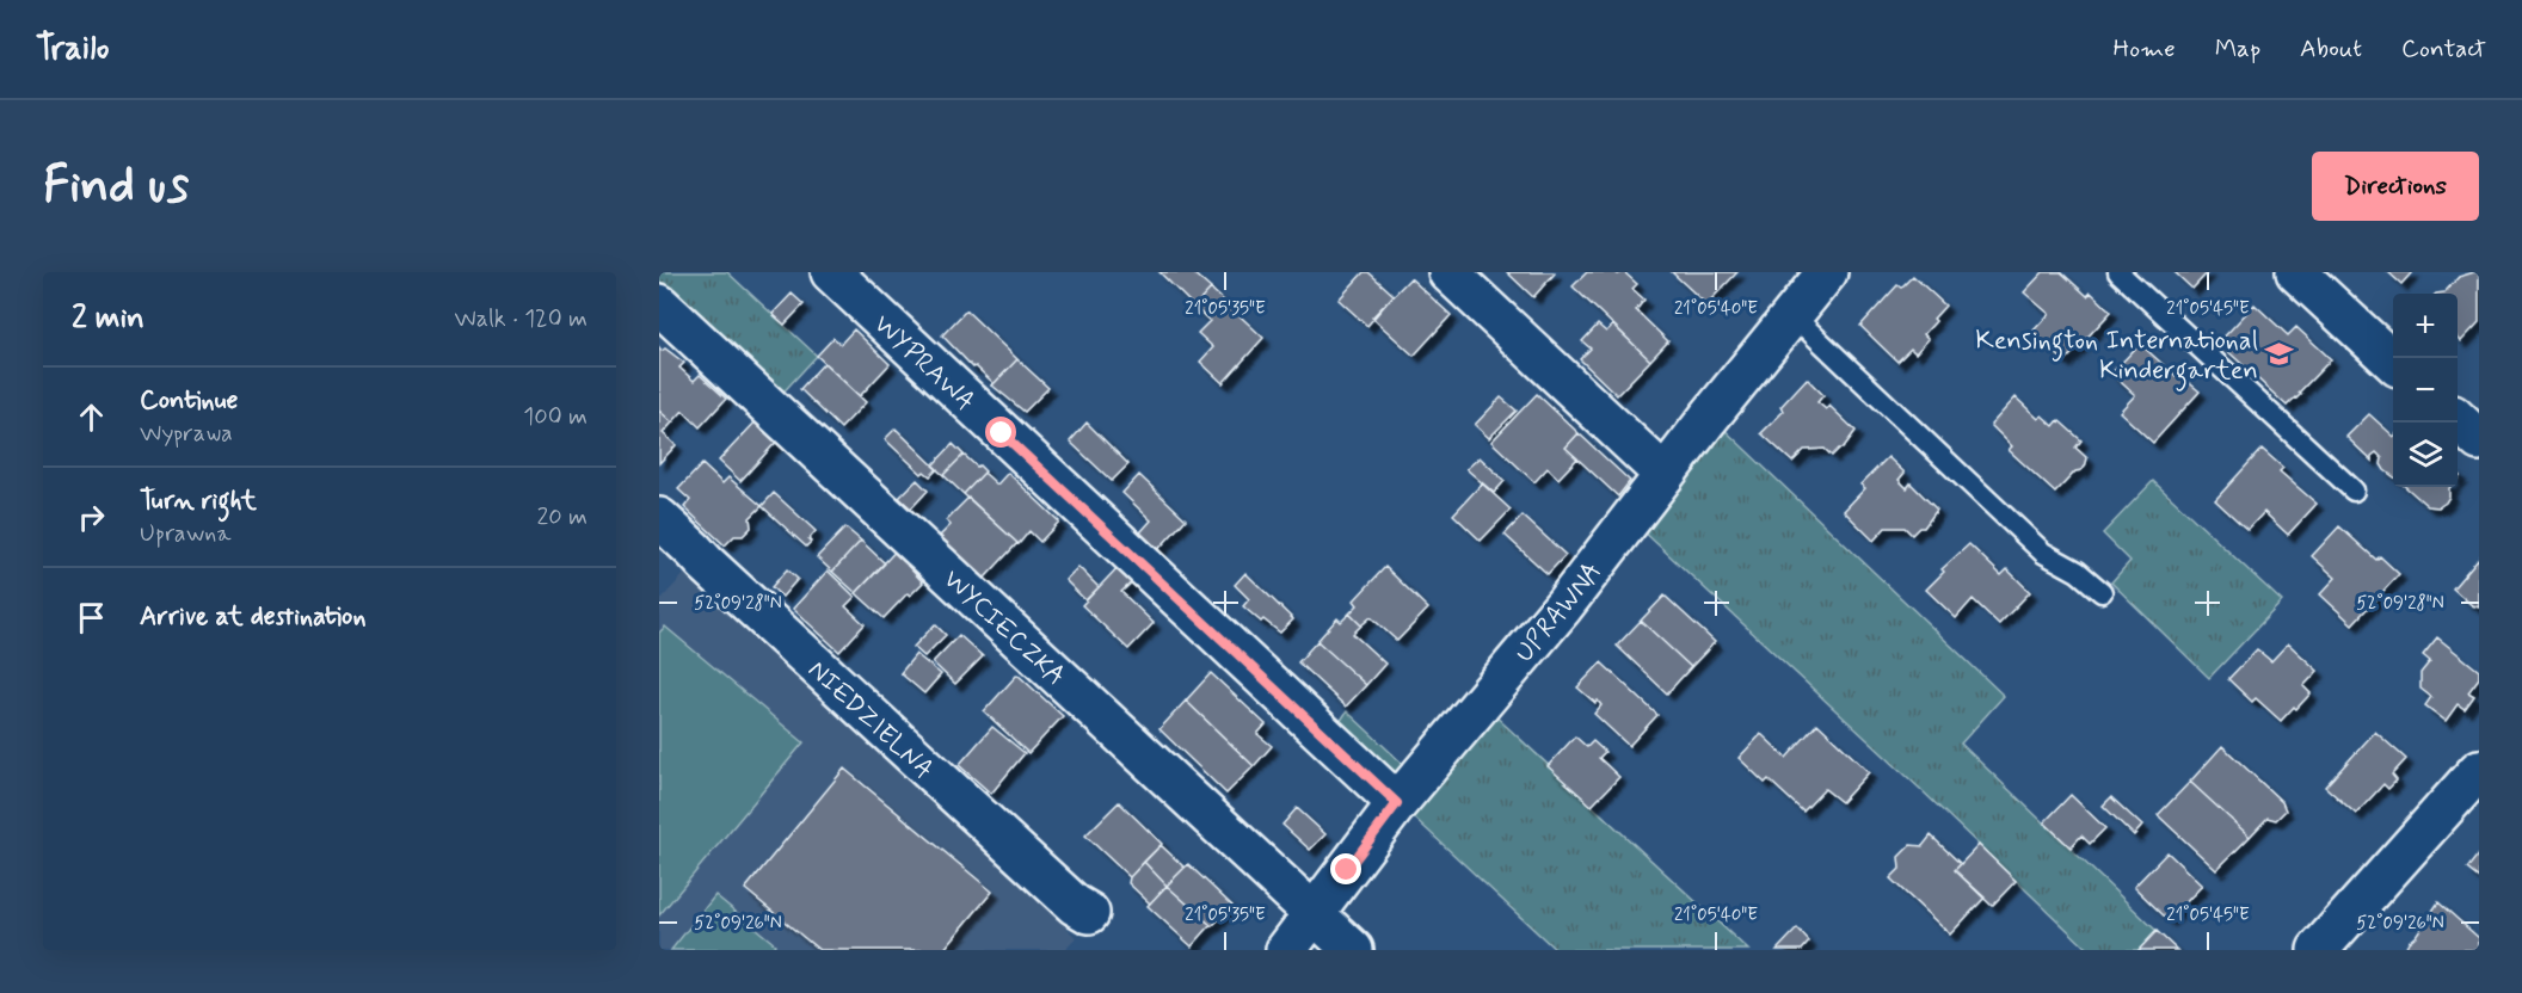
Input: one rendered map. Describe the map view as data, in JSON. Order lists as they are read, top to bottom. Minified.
{"streets":{"street":["WYPRAWA","UPRAWNA","WYCIECZKA","NIEDZIELNA"]},"crossings":[["WYPRAWA","UPRAWNA"],["UPRAWNA","WYCIECZKA"]],"places":{"school or university":["Kensington International Kindergarten"]},"page":{"header":"Trailo","nav":["Home","Map","About","Contact"],"buttons":"Directions","title":"Find us","heading":["2 min","Walk · 120 m"],"map_buttons":["+","−"],"list":[["Continue","Wyprawa","100 m"],["Turn right","Uprawna","20 m"],"Arrive at destination"]},"coordinates":["21°05'35\"E","21°05'40\"E","21°05'45\"E","52°09'28\"N","52°09'26\"N"]}
